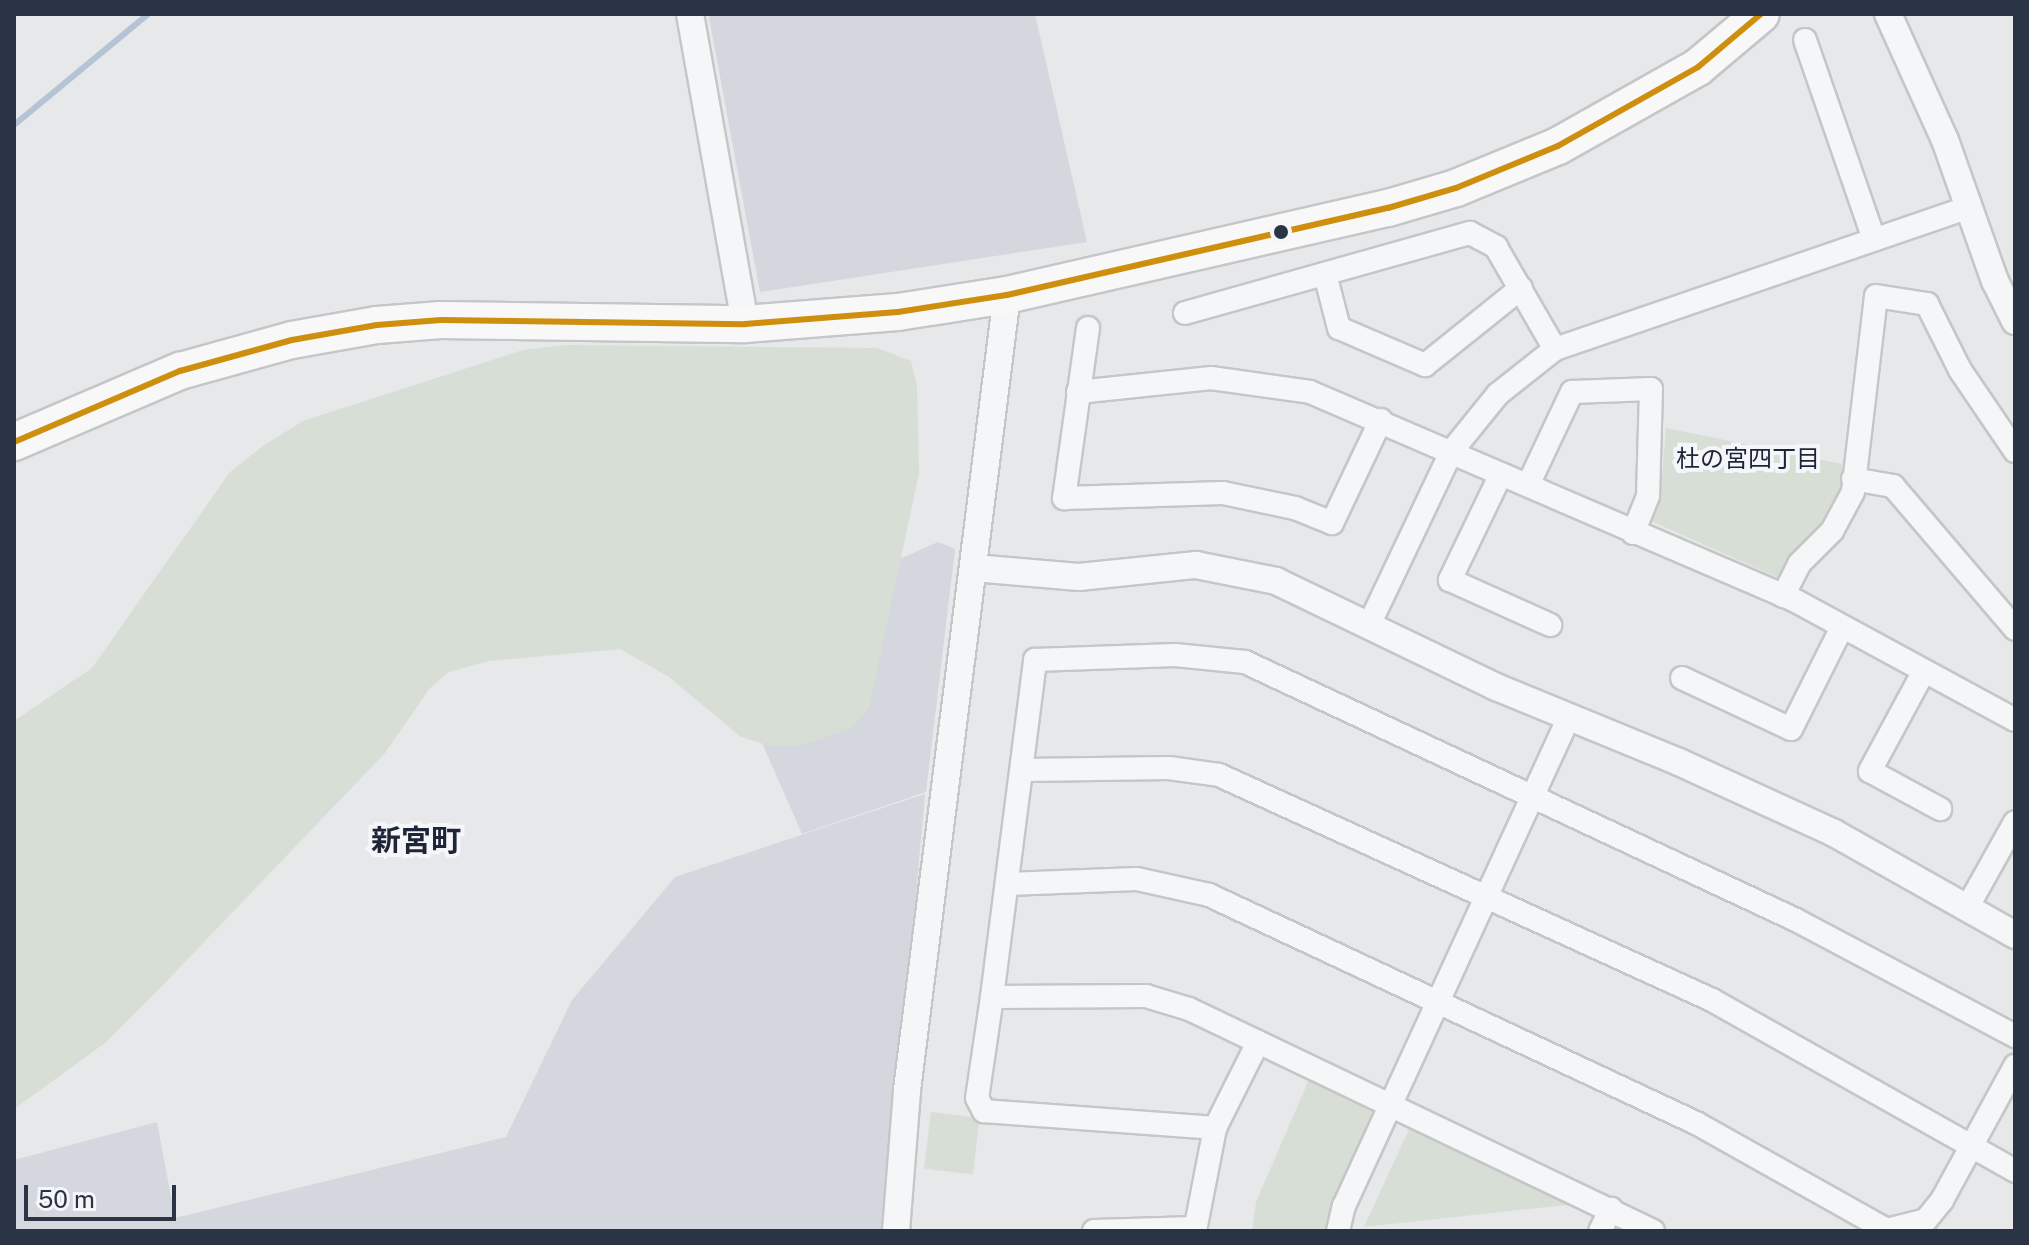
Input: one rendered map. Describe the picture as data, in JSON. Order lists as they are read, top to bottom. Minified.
{"districts":["杜の宮四丁目","新宮町"],"scale_bar":"50 m"}
